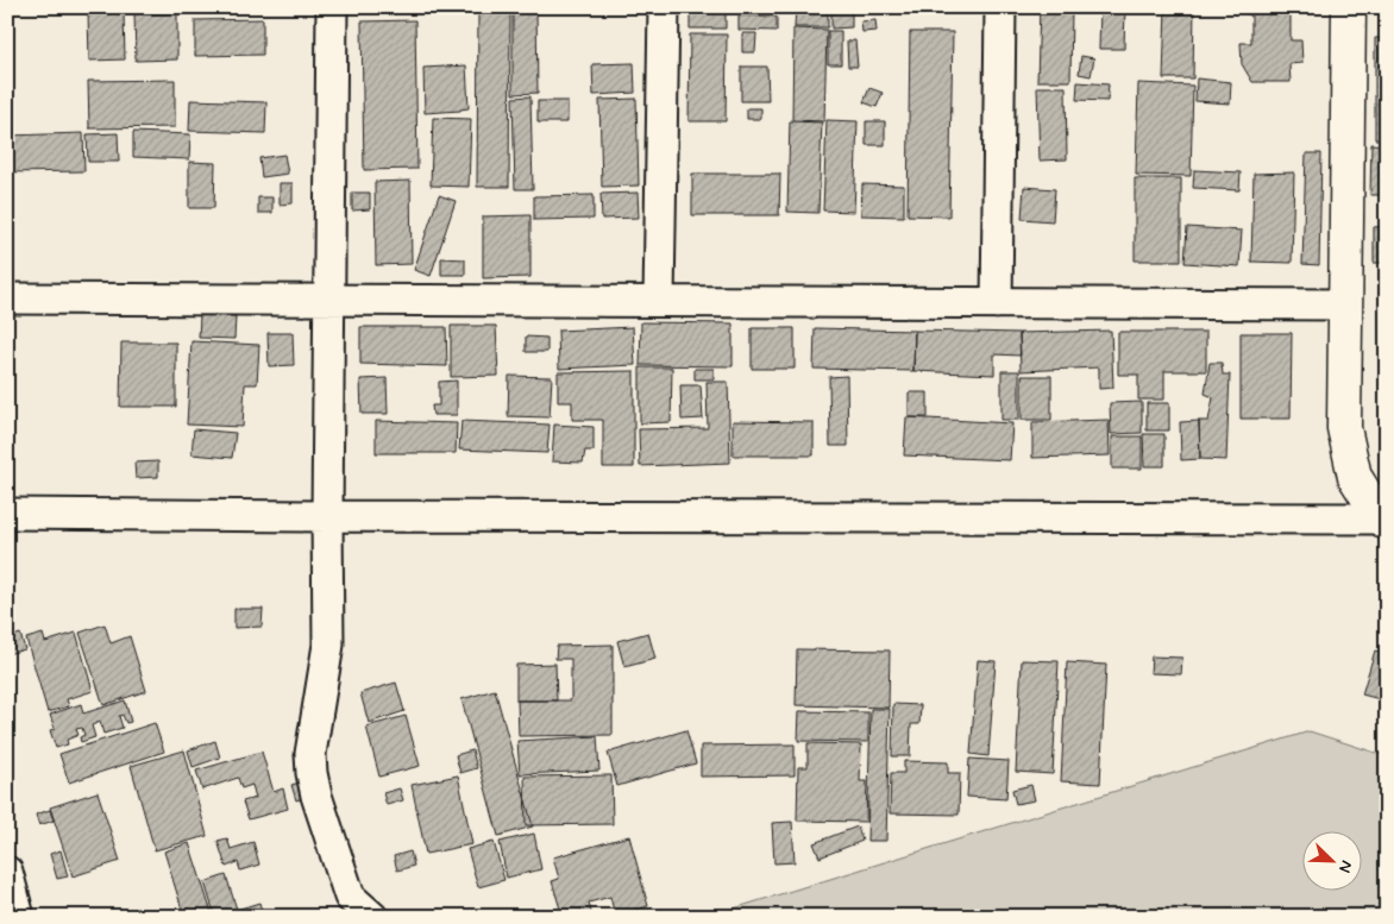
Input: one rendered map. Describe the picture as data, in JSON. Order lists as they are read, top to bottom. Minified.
{"north":"bottom right"}
